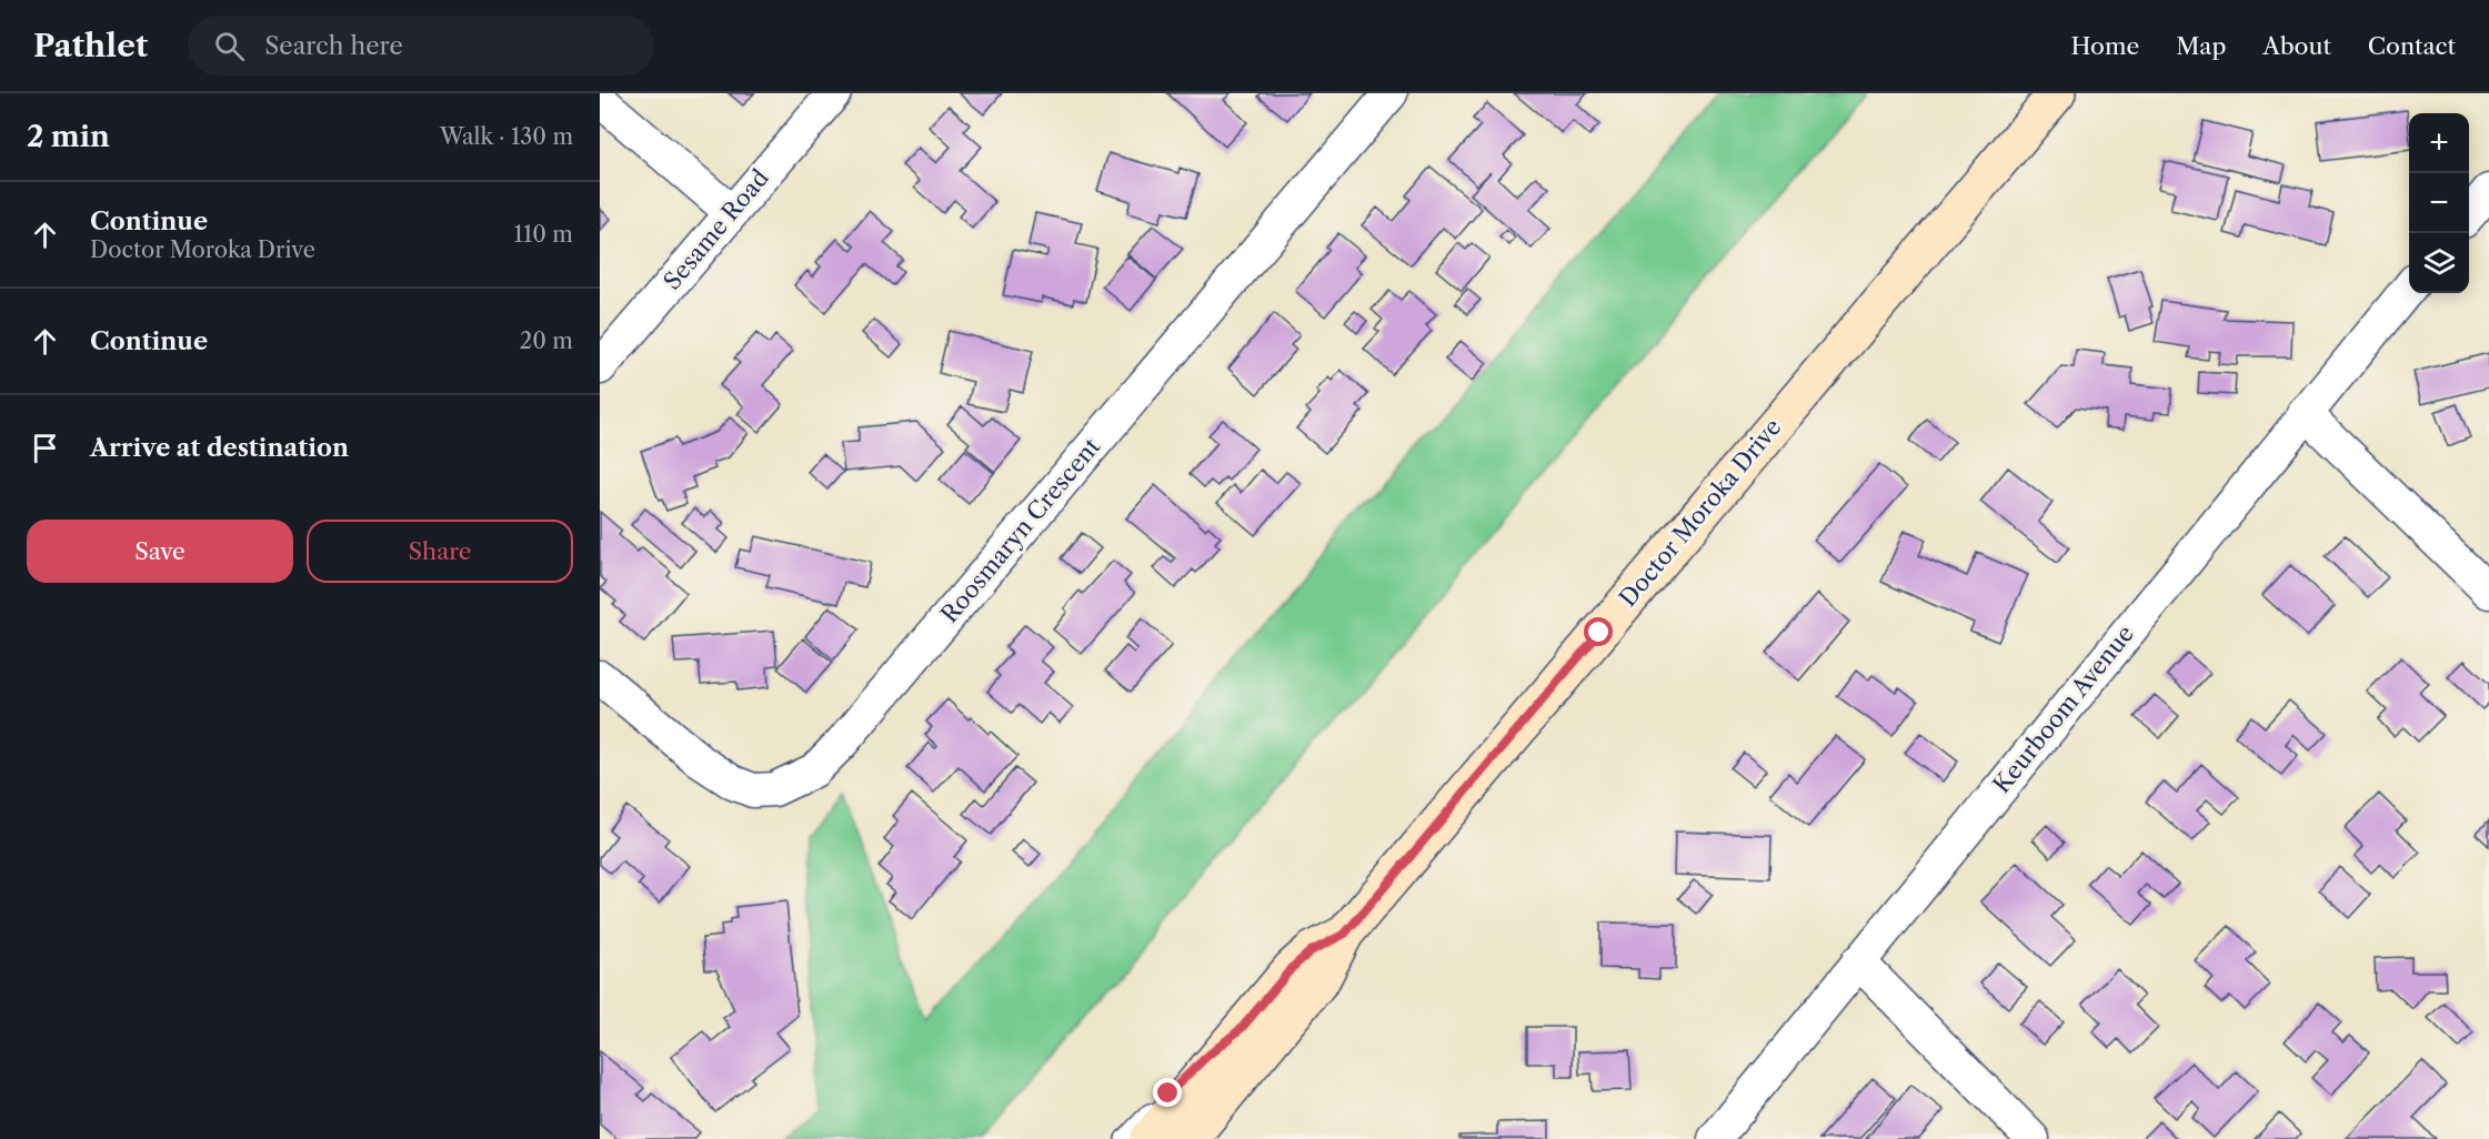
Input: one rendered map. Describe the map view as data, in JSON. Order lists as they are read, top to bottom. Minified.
{"streets":{"main road":["Doctor Moroka Drive"],"street":["Sesame Road","Roosmaryn Crescent","Keurboom Avenue"]},"page":{"header":"Pathlet","search":"Search here","nav":["Home","Map","About","Contact"],"heading":["2 min","Walk · 130 m"],"map_buttons":["+","−"],"list":[["Continue","Doctor Moroka Drive","110 m"],["Continue","20 m"],"Arrive at destination"],"buttons":["Save","Share"]}}
